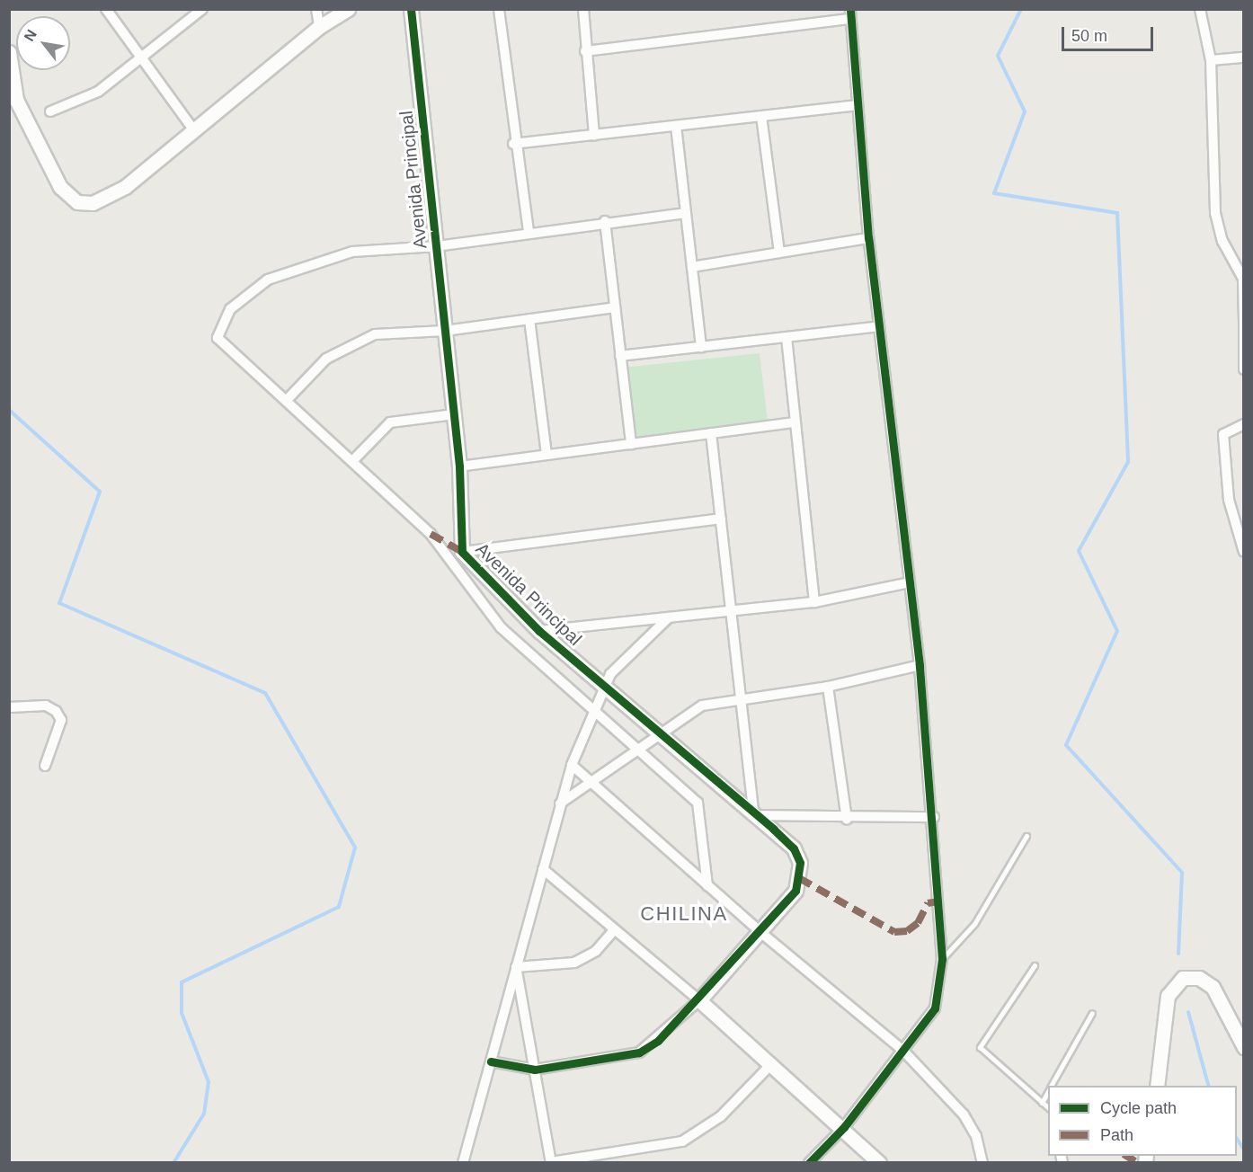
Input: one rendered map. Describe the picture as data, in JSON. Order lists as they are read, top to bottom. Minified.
{"streets":{"street":["Avenida Principal"]},"districts":["CHILINA"],"legend":["Cycle path","Path"],"scale_bar":"50 m","north":"top left"}
